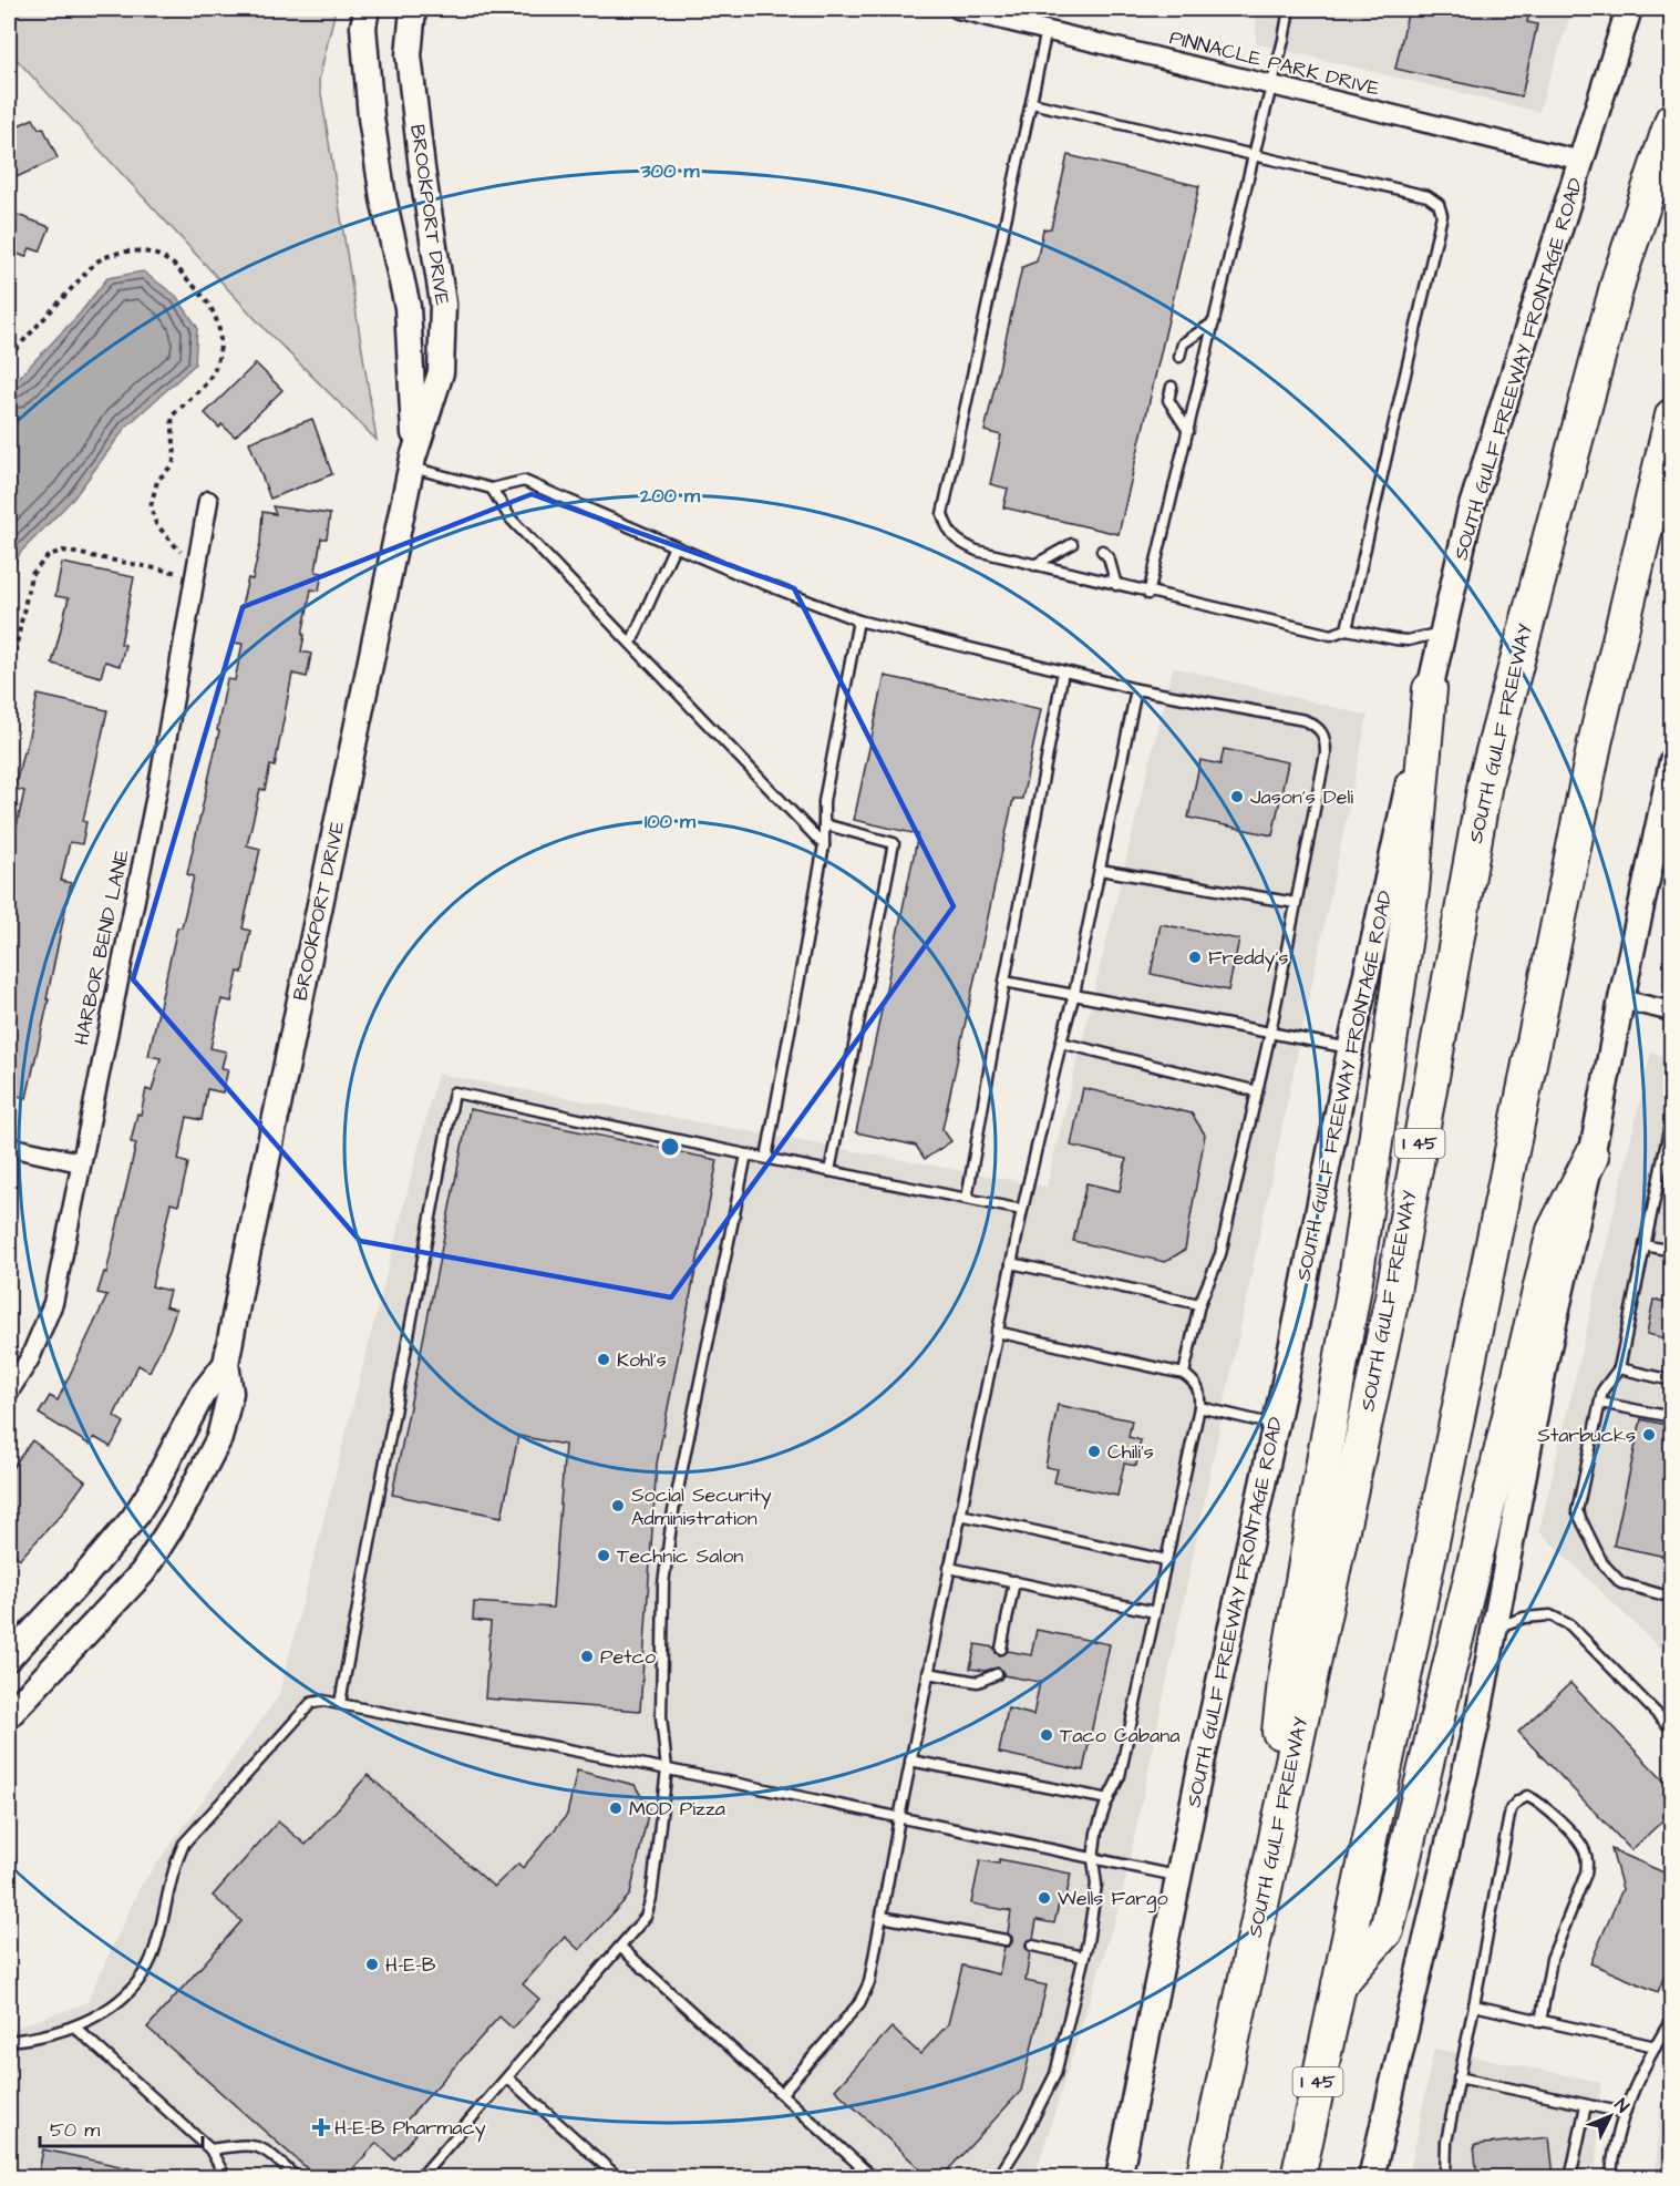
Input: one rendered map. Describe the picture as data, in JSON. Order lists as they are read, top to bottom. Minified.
{"streets":{"highway":["SOUTH GULF FREEWAY","I 45"],"main road":["BROOKPORT DRIVE","SOUTH GULF FREEWAY FRONTAGE ROAD"],"street":["PINNACLE PARK DRIVE","HARBOR BEND LANE"]},"crossings":[["PINNACLE PARK DRIVE","SOUTH GULF FREEWAY FRONTAGE ROAD"]],"places":{"other":["Jason's Deli","Freddy's","Kohl's","Starbucks","Chili's","Social Security Administration","Technic Salon","Petco","Taco Cabana","MOD Pizza","Wells Fargo","H-E-B"],"health":["H-E-B Pharmacy"]},"scale_bar":"50 m","north":"top right","rings":["300 m","200 m","100 m"]}
